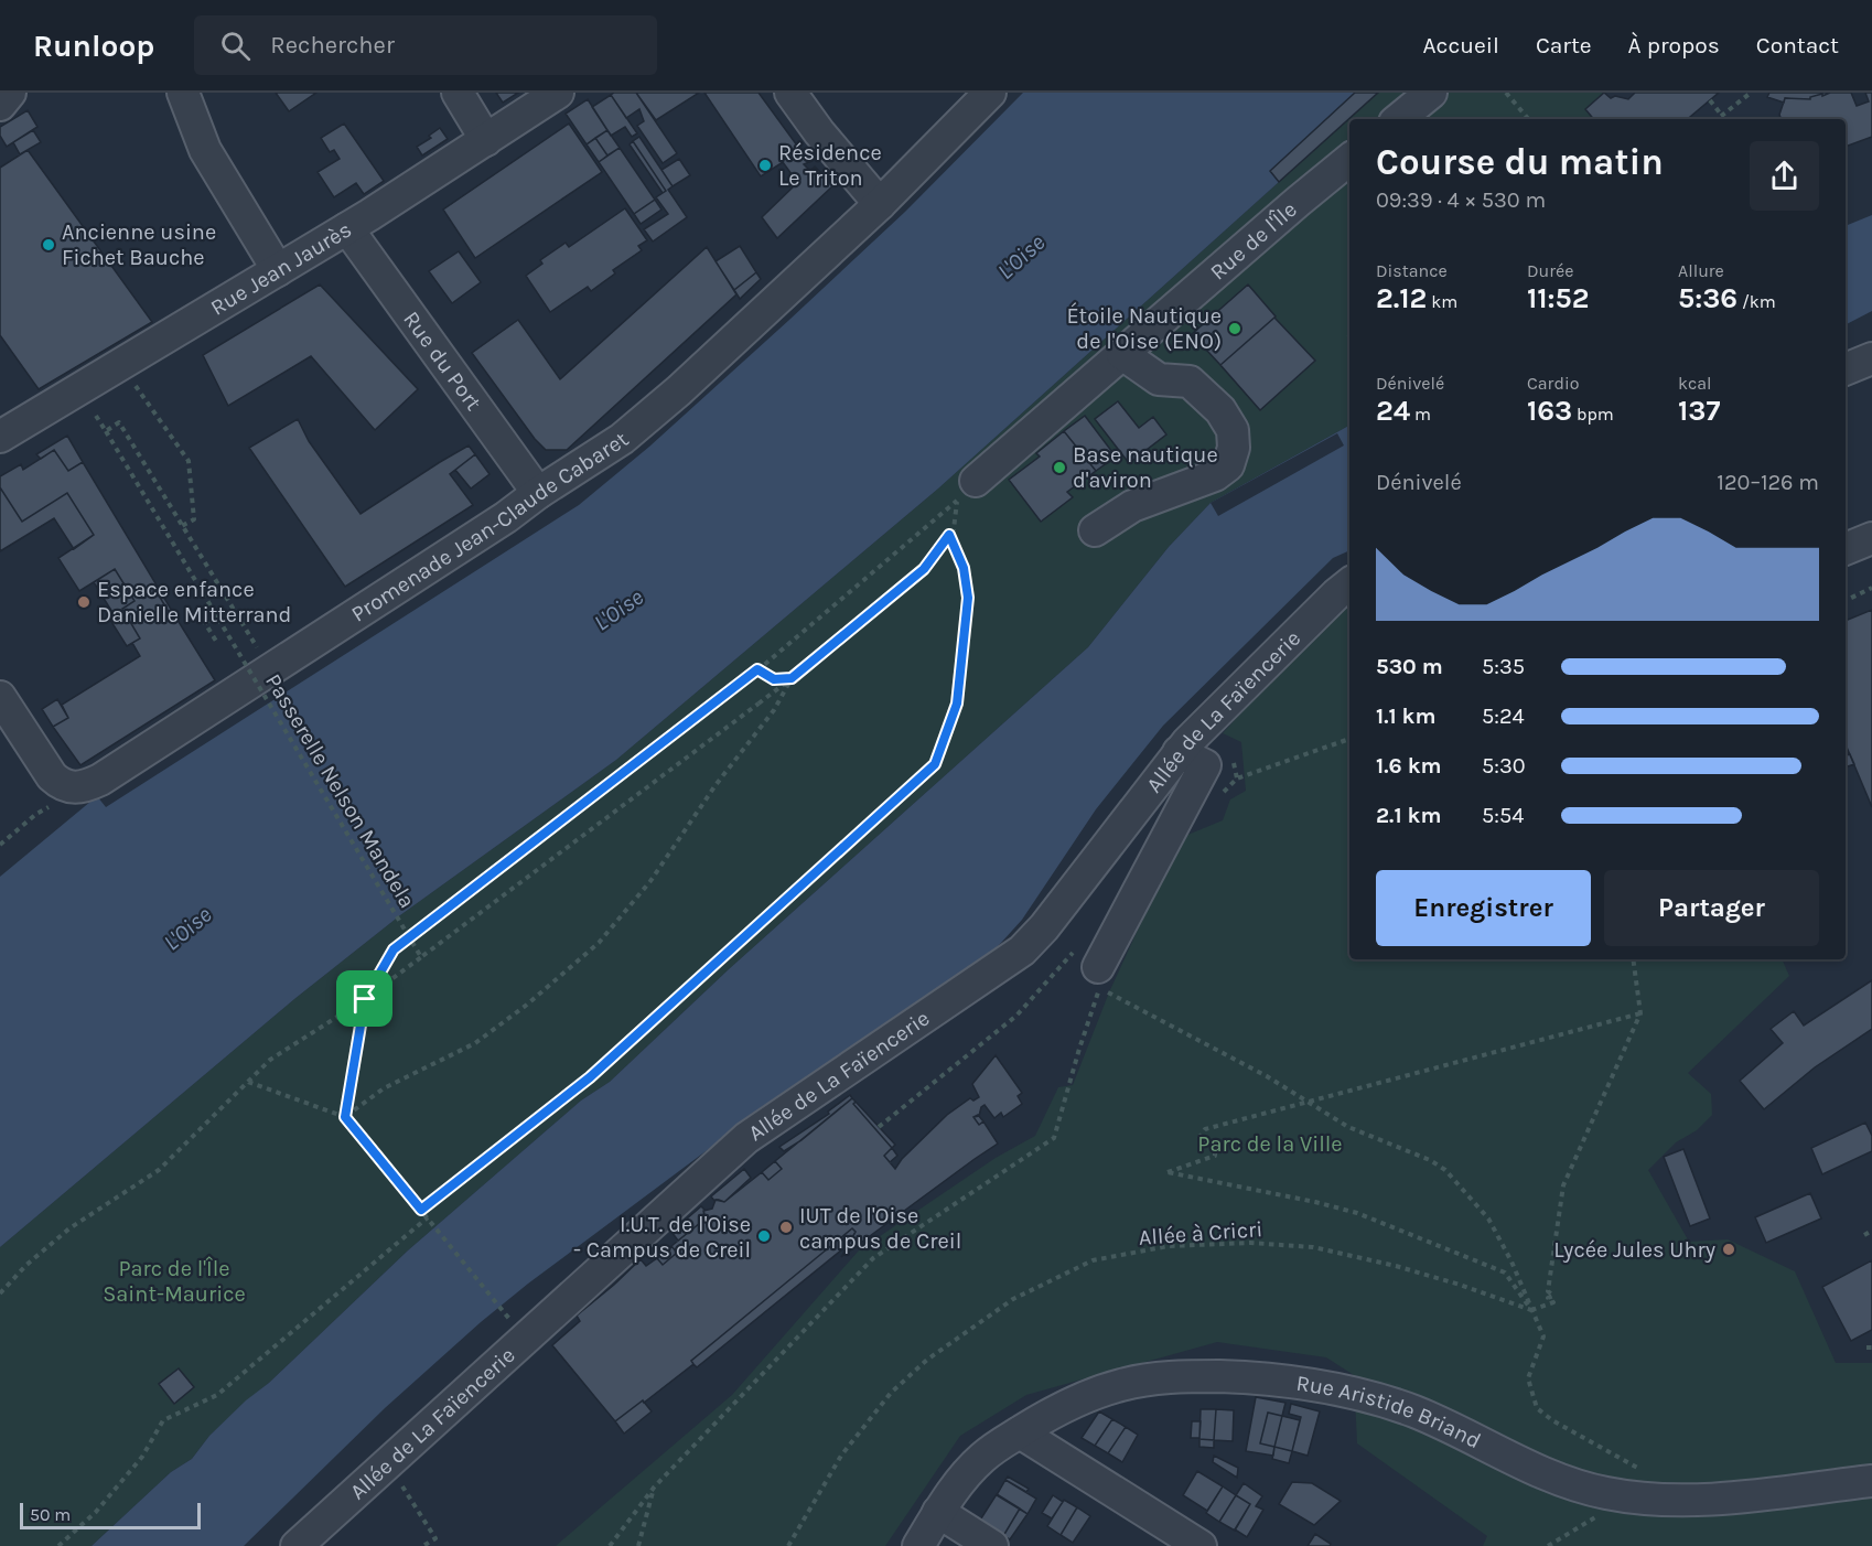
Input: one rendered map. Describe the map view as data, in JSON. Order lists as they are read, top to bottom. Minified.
{"streets":{"street":["Rue de l'Île","Rue Jean Jaurès","Rue du Port","Promenade Jean-Claude Cabaret","Allée de La Faïencerie","Rue Aristide Briand"],"path":["Passerelle Nelson Mandela","Allée à Cricri"]},"crossings":[["Rue Jean Jaurès","Rue du Port"],["Rue du Port","Promenade Jean-Claude Cabaret"]],"water":["L'Oise"],"parks":["Parc de la Ville","Parc de l'Île Saint-Maurice"],"places":["Résidence Le Triton","Ancienne usine Fichet Bauche","Étoile Nautique de l'Oise (ENO)","Base nautique d'aviron","Espace enfance Danielle Mitterrand","IUT de l'Oise campus de Creil","I.U.T. de l'Oise - Campus de Creil","Lycée Jules Uhry"],"scale_bar":"50 m","page":{"header":"Runloop","search":"Rechercher","nav":["Accueil","Carte","À propos","Contact"],"heading":["Course du matin","09:39 · 4 × 530 m"],"stats":[["Distance","2.12 km"],["Durée","11:52"],["Allure","5:36 /km"],["Dénivelé","24 m"],["Cardio","163 bpm"],["kcal","137"]],"chart":["Dénivelé","120–126 m"],"list":[{"name":"530 m","note":"5:35"},{"name":"1.1 km","note":"5:24"},{"name":"1.6 km","note":"5:30"},{"name":"2.1 km","note":"5:54"}],"buttons":["Enregistrer","Partager"],"scale":"50 m"}}
